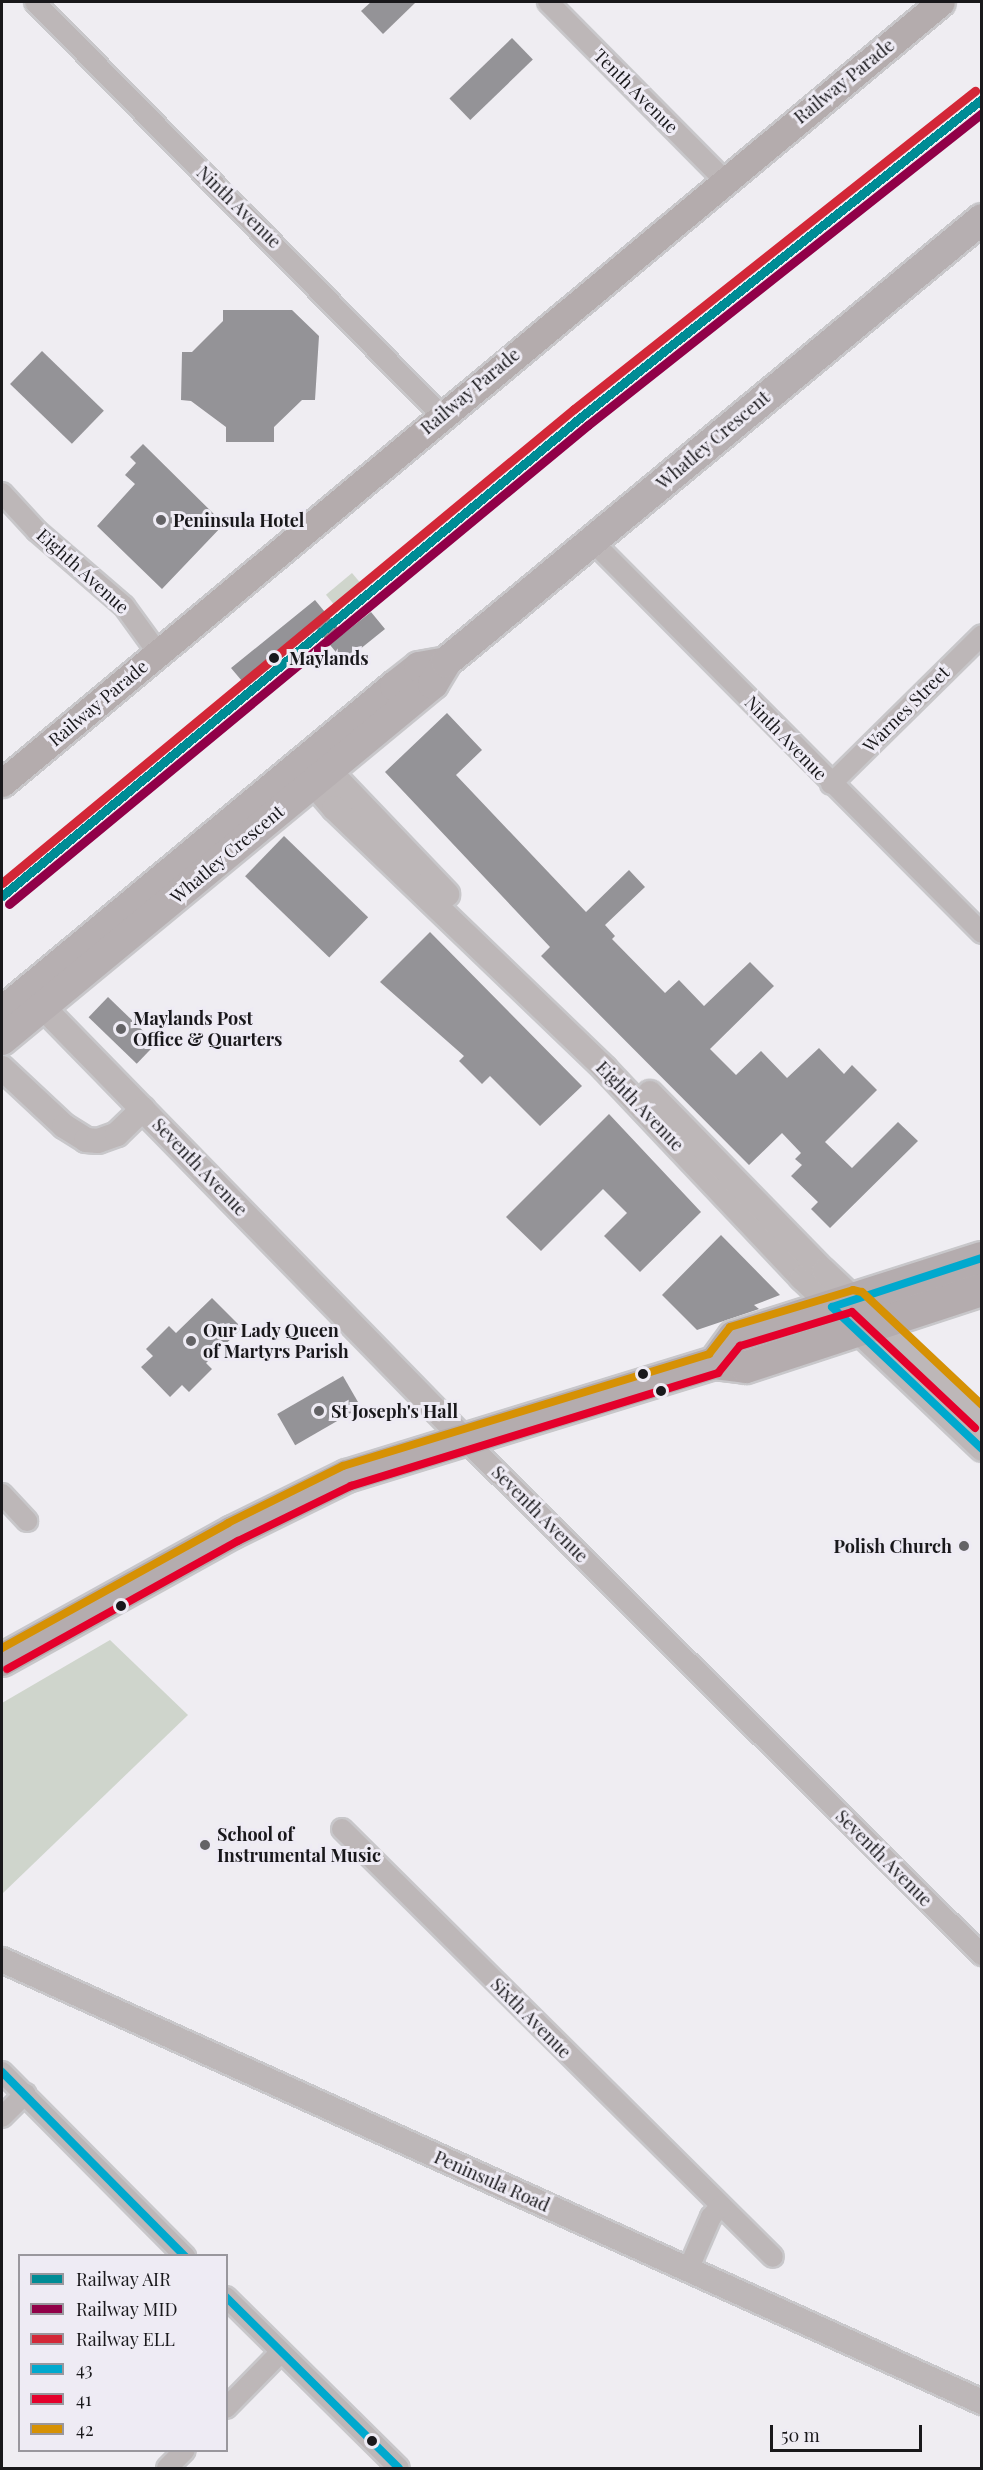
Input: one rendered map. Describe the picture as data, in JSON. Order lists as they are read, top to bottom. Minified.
{"streets":{"main road":["Railway Parade","Whatley Crescent"],"street":["Tenth Avenue","Ninth Avenue","Eighth Avenue","Warnes Street","Seventh Avenue","Sixth Avenue","Peninsula Road"]},"crossings":[["Railway Parade","Tenth Avenue"],["Railway Parade","Ninth Avenue"],["Railway Parade","Eighth Avenue"],["Ninth Avenue","Whatley Crescent"],["Ninth Avenue","Warnes Street"],["Whatley Crescent","Eighth Avenue"],["Whatley Crescent","Seventh Avenue"]],"places":["Peninsula Hotel","Maylands","Maylands Post Office & Quarters","Our Lady Queen of Martyrs Parish","St Joseph's Hall","Polish Church","School of Instrumental Music"],"lines":["rail line ELL","rail line AIR","rail line MID","transit line 43","transit line 42","transit line 41"],"legend":["Railway AIR","Railway MID","Railway ELL","43","41","42"],"scale_bar":"50 m"}
